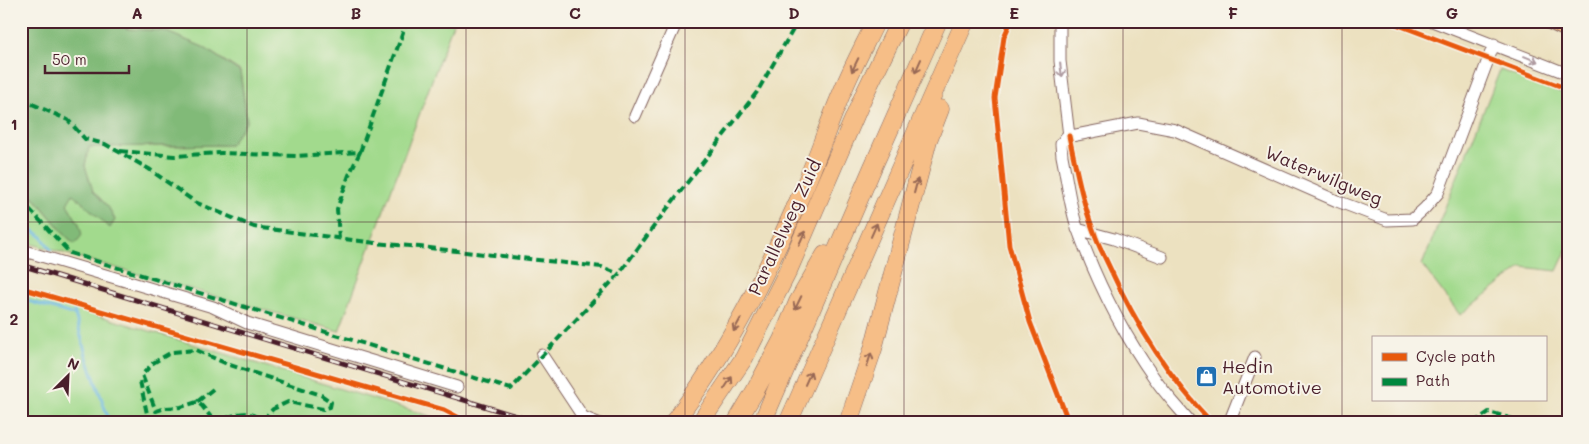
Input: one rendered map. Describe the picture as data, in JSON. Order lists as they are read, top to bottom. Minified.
{"streets":{"highway":["Parallelweg Zuid"],"street":["Waterwilgweg"]},"places":{"shop":["Hedin Automotive"]},"legend":["Cycle path","Path"],"scale_bar":"50 m","north":"top right","grid":{"columns":["A","B","C","D","E","F","G"],"rows":["1","2"]}}
